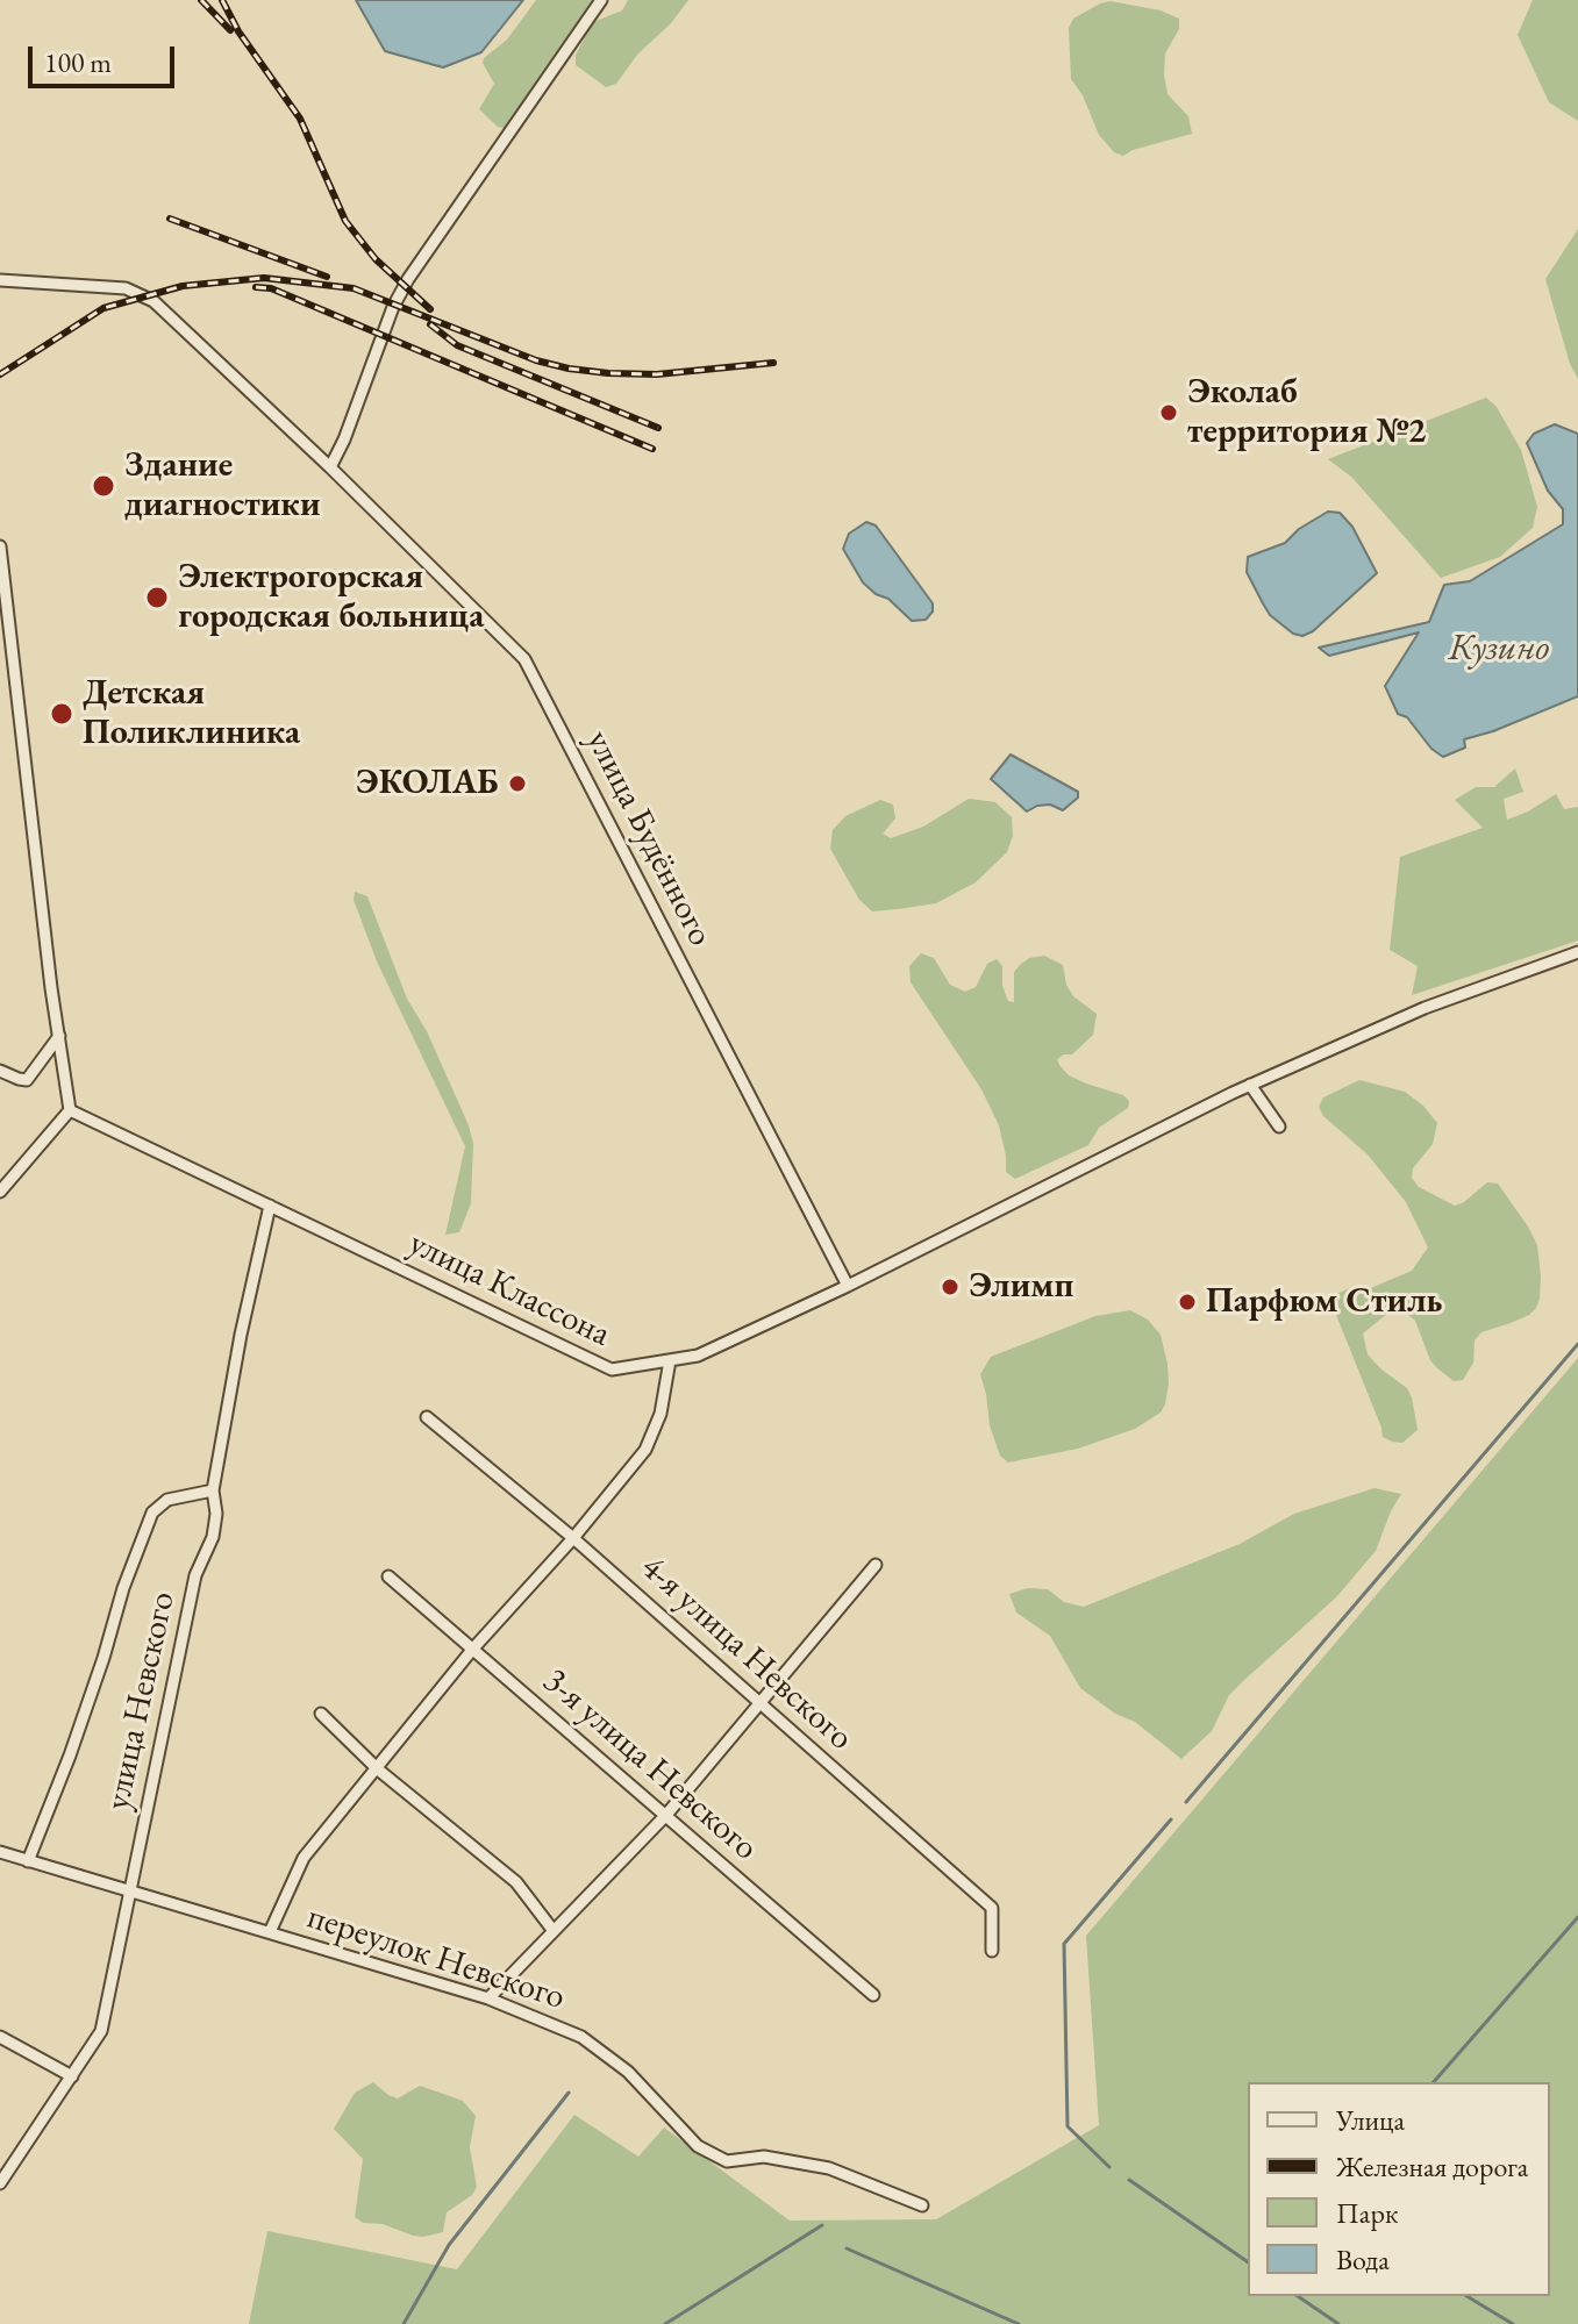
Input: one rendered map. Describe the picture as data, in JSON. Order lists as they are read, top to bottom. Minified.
{"streets":{"street":["улица Будённого","улица Классона","4-я улица Невского","улица Невского","3-я улица Невского","переулок Невского"]},"crossings":[["улица Будённого","улица Классона"],["улица Классона","улица Невского"],["улица Невского","переулок Невского"]],"water":["Кузино"],"places":["Эколаб территория №2","Здание диагностики","Электрогорская городская больница","Детская Поликлиника","ЭКОЛАБ","Элимп","Парфюм Стиль"],"legend":["Улица","Железная дорога","Парк","Вода"],"scale_bar":"100 m"}
